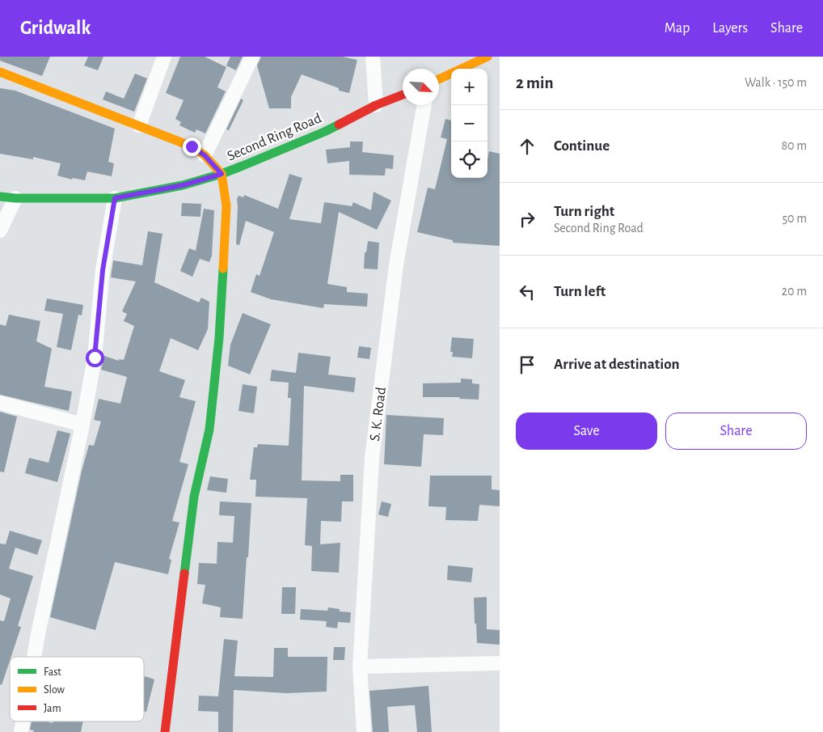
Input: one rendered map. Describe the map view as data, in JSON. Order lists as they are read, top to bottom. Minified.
{"streets":{"street":["Second Ring Road","S. K. Road"]},"legend":["Fast","Slow","Jam"],"north":"bottom right","page":{"header":"Gridwalk","nav":["Map","Layers","Share"],"heading":["2 min","Walk · 150 m"],"map_buttons":["+","−"],"list":[["Continue","80 m"],["Turn right","Second Ring Road","50 m"],["Turn left","20 m"],"Arrive at destination"],"buttons":["Save","Share"]}}
